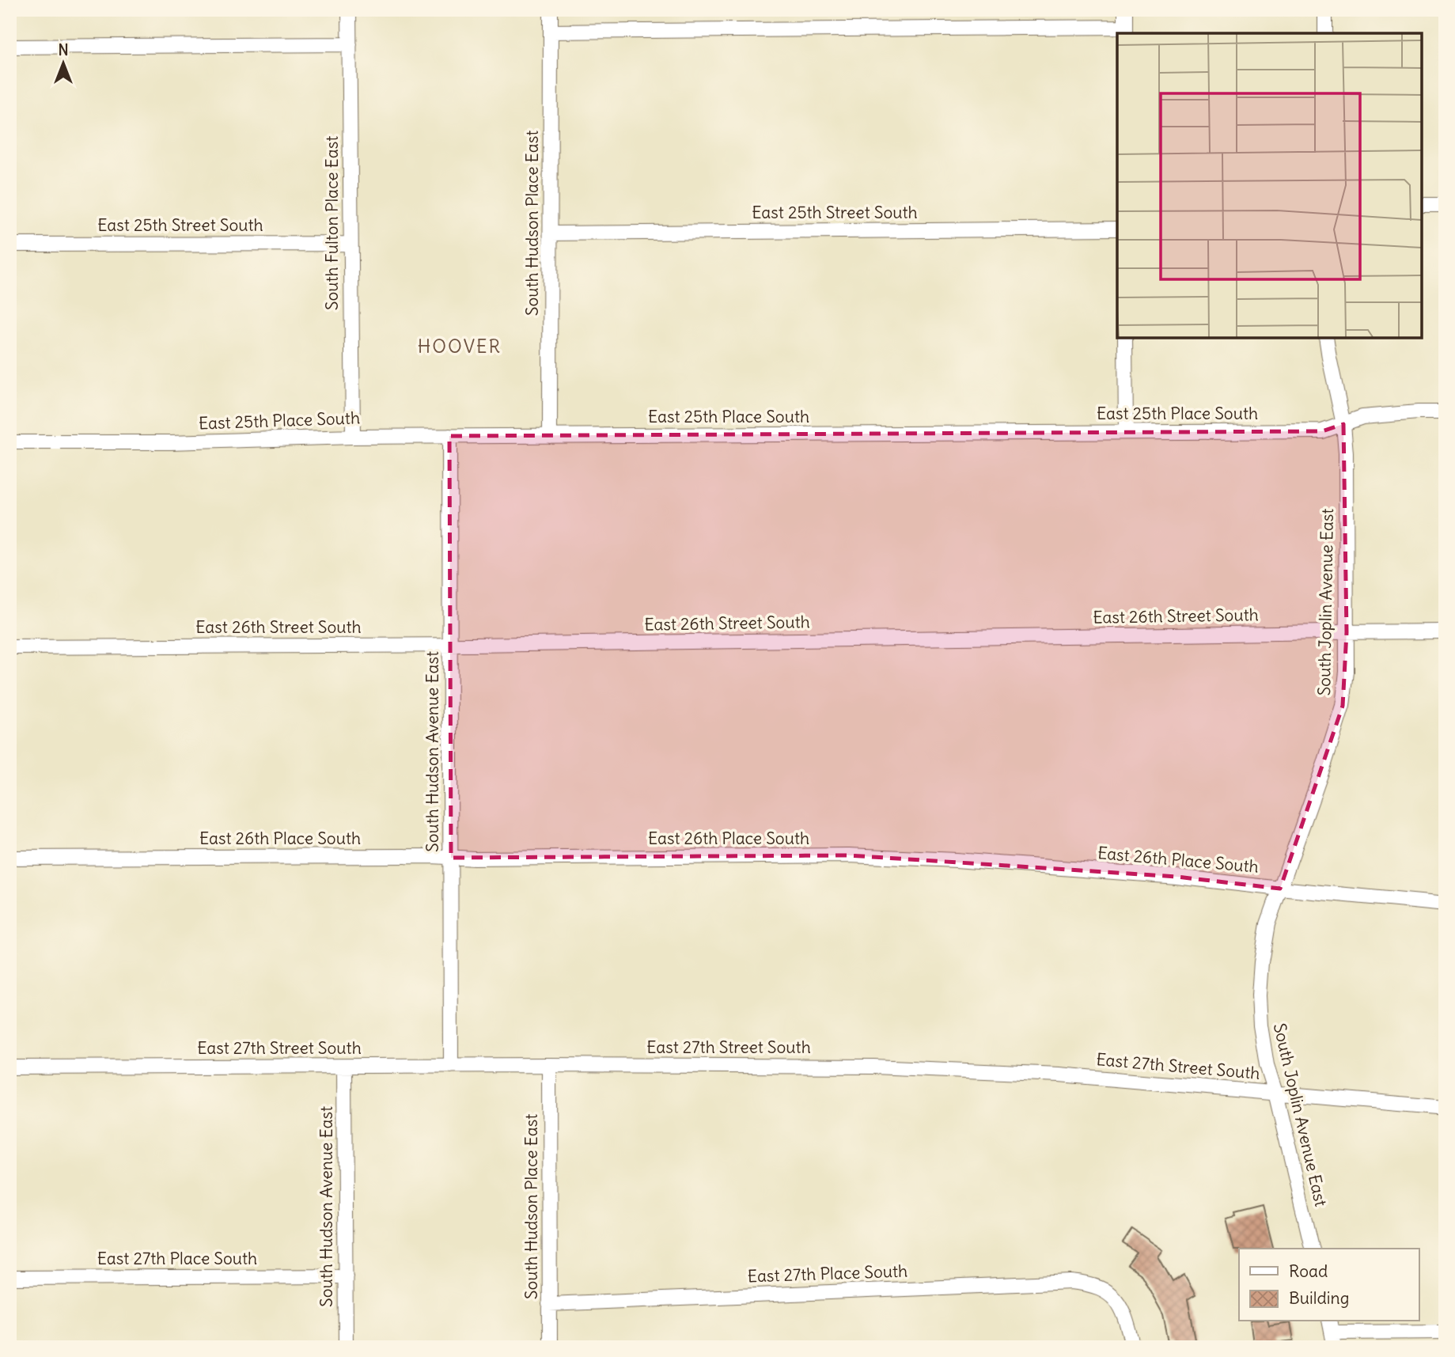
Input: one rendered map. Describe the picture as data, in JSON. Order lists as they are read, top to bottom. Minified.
{"streets":{"street":["East 25th Street South","South Fulton Place East","South Hudson Place East","East 25th Place South","South Joplin Avenue East","East 26th Street South","South Hudson Avenue East","East 26th Place South","East 27th Street South","East 27th Place South"]},"crossings":[["East 25th Street South","South Fulton Place East"],["East 25th Street South","South Hudson Place East"],["South Fulton Place East","East 25th Place South"],["South Hudson Place East","East 25th Place South"],["South Hudson Place East","East 27th Street South"],["South Hudson Place East","East 27th Place South"],["East 25th Place South","South Joplin Avenue East"],["East 25th Place South","South Hudson Avenue East"],["South Joplin Avenue East","East 26th Street South"],["South Joplin Avenue East","East 26th Place South"],["South Joplin Avenue East","East 27th Street South"],["East 26th Street South","South Hudson Avenue East"],["South Hudson Avenue East","East 26th Place South"],["South Hudson Avenue East","East 27th Street South"],["South Hudson Avenue East","East 27th Place South"]],"districts":["HOOVER"],"legend":["Road","Building"],"north":"top"}
